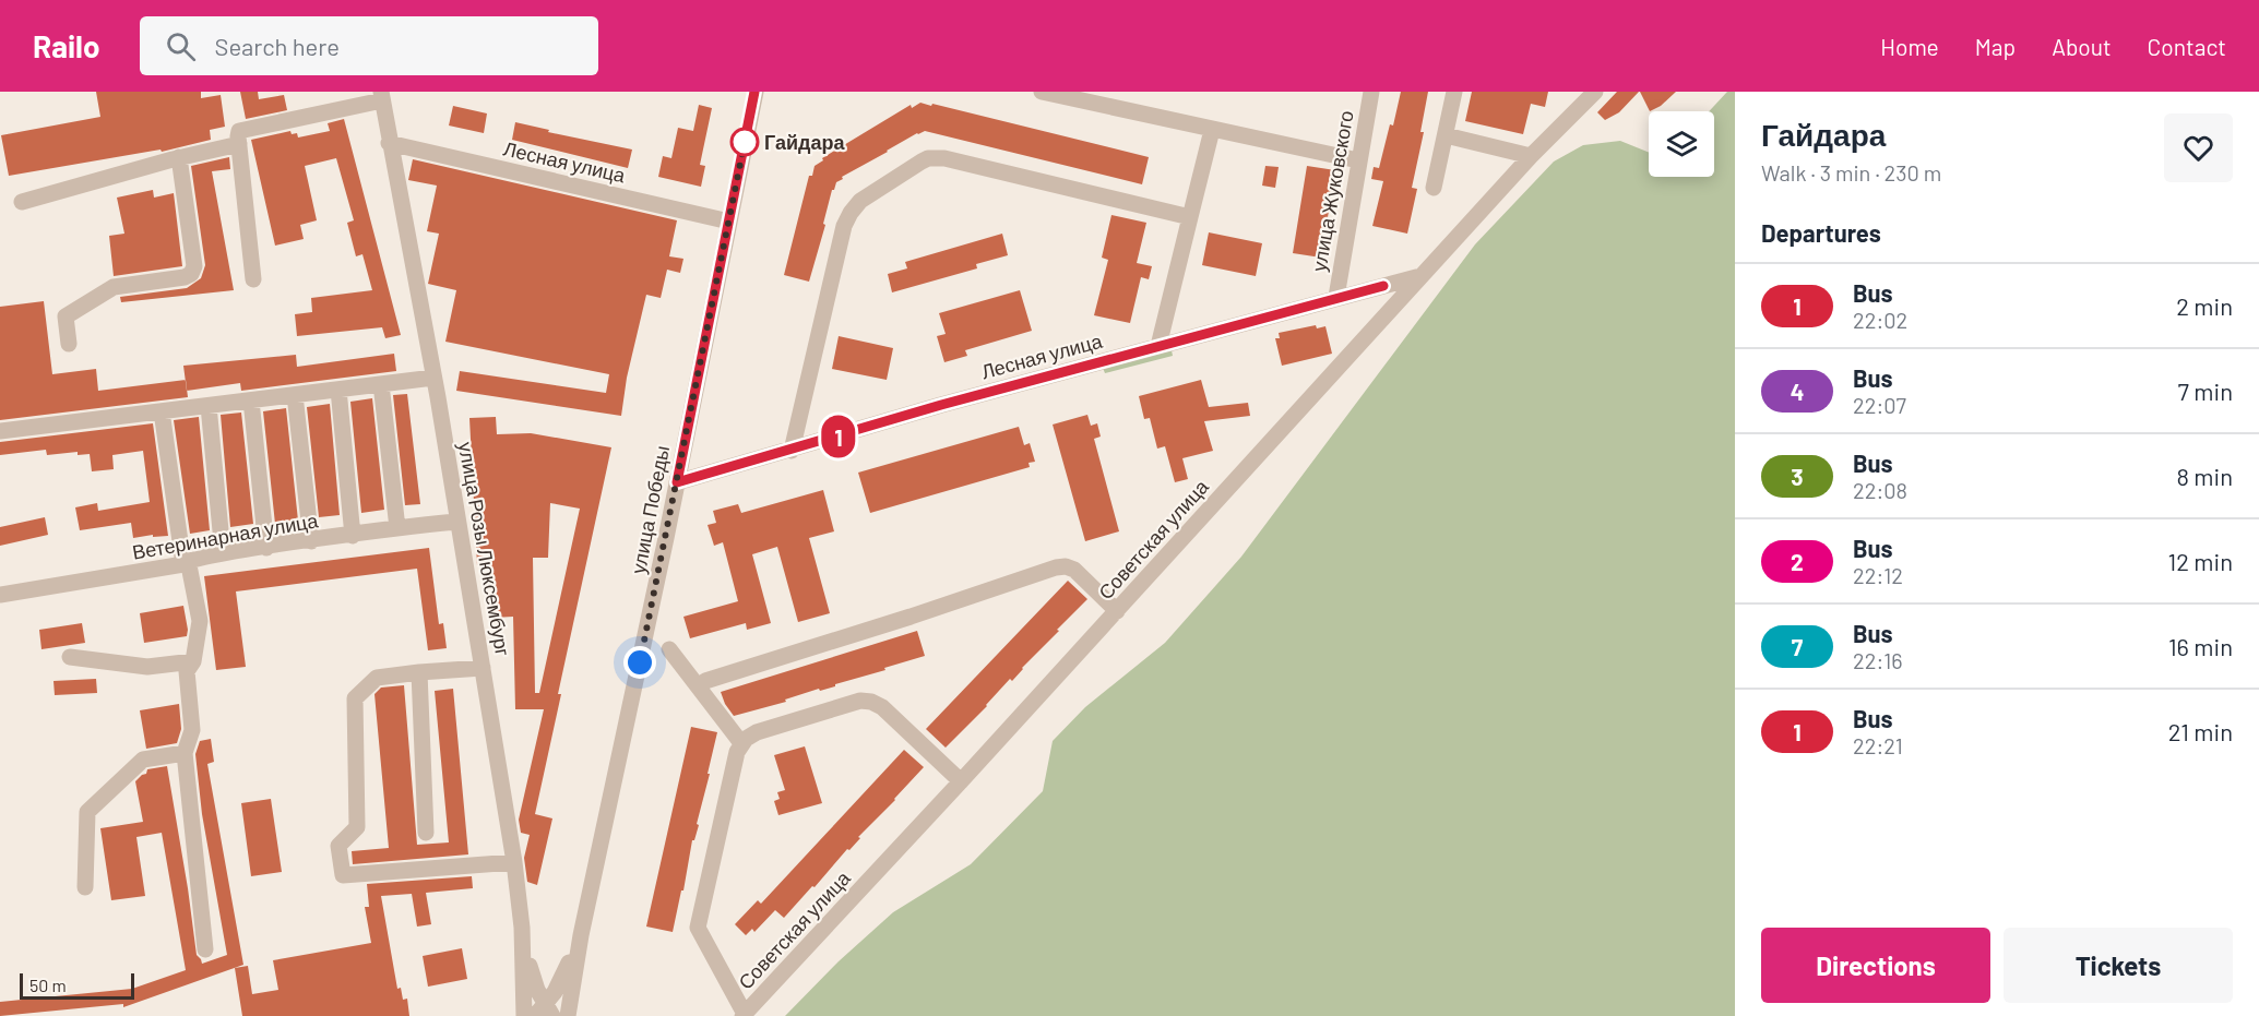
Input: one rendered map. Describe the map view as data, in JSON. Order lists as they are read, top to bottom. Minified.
{"streets":{"street":["Лесная улица","улица Жуковского","улица Победы","Ветеринарная улица","Советская улица","улица Розы Люксембург"]},"crossings":[["Лесная улица","улица Жуковского"],["Лесная улица","улица Победы"],["Лесная улица","Советская улица"],["Лесная улица","улица Розы Люксембург"],["Ветеринарная улица","улица Розы Люксембург"]],"places":["Гайдара"],"lines":["bus line 1"],"scale_bar":"50 m","page":{"header":"Railo","search":"Search here","nav":["Home","Map","About","Contact"],"on_map":"1","heading":[["Гайдара","Walk · 3 min · 230 m"],"Departures"],"list":[{"mark":"1","name":"Bus","note":"22:02","value":"2 min"},{"mark":"4","name":"Bus","note":"22:07","value":"7 min"},{"mark":"3","name":"Bus","note":"22:08","value":"8 min"},{"mark":"2","name":"Bus","note":"22:12","value":"12 min"},{"mark":"7","name":"Bus","note":"22:16","value":"16 min"},{"mark":"1","name":"Bus","note":"22:21","value":"21 min"}],"buttons":["Directions","Tickets"],"scale":"50 m"}}
